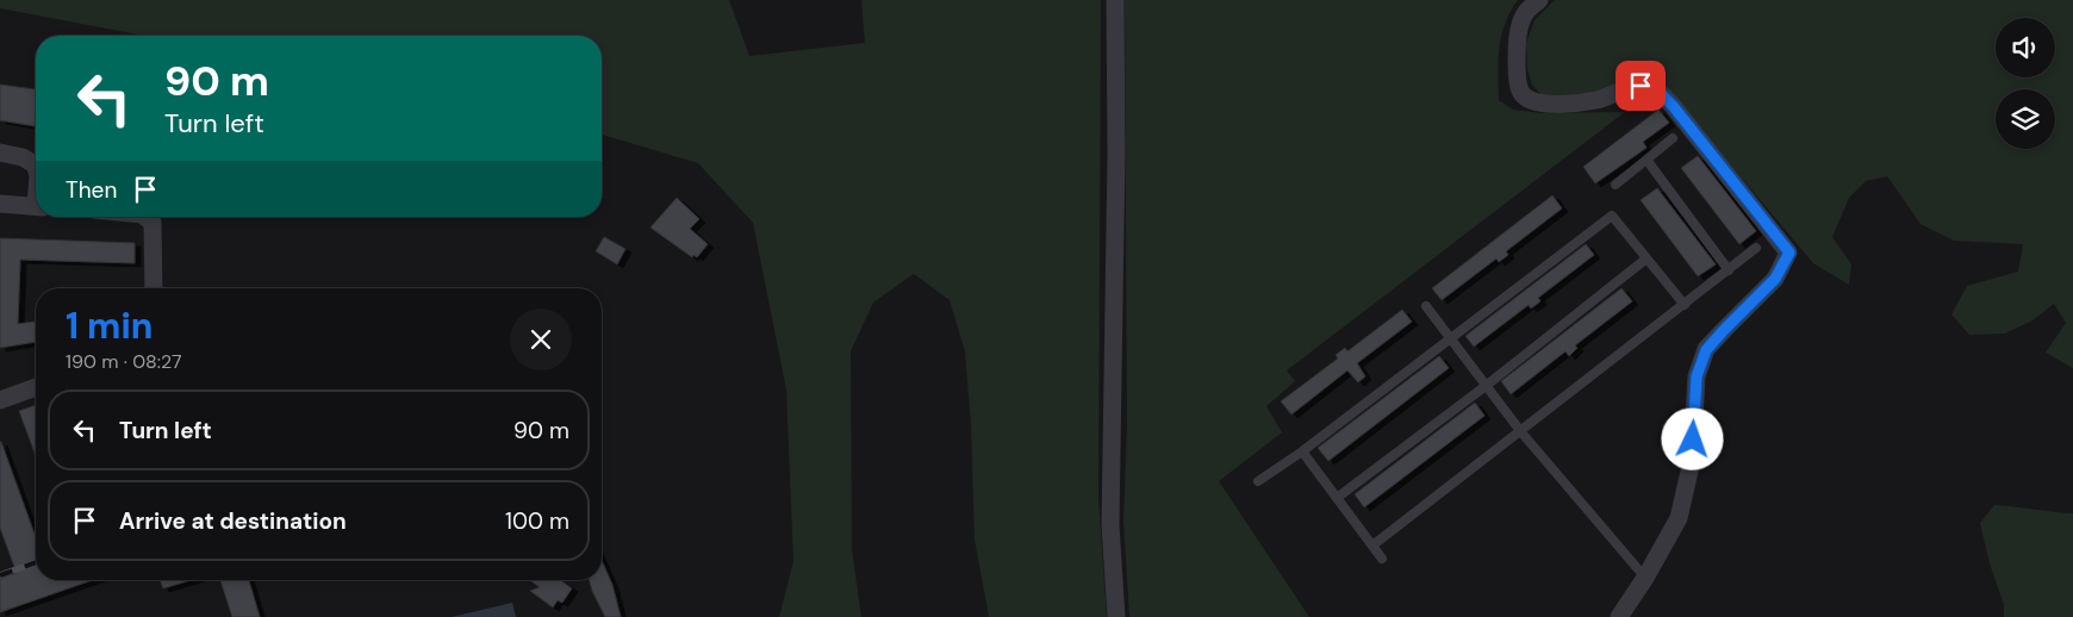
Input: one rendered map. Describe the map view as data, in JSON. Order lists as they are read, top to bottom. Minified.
{"page":{"turn":["90 m","Turn left"],"then":"Then","heading":["1 min","190 m · 08:27"],"list":[{"name":"Turn left","value":"90 m"},{"name":"Arrive at destination","value":"100 m"}]}}
